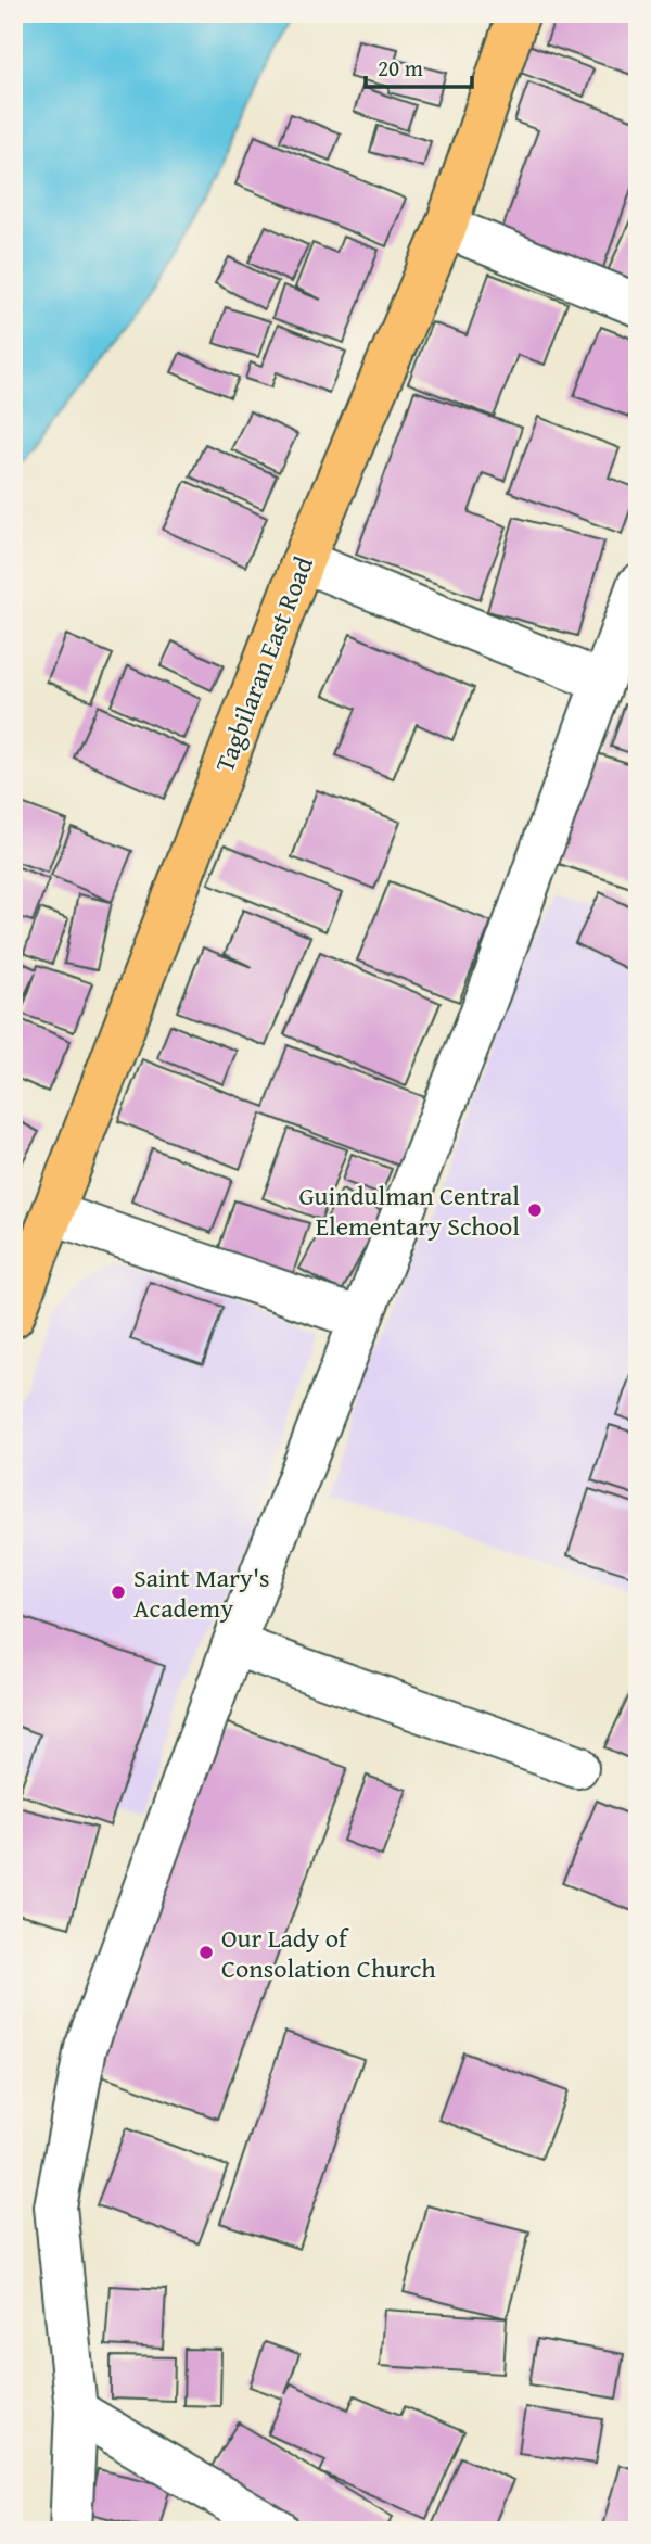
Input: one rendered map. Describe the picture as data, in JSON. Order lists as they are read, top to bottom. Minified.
{"streets":{"main road":["Tagbilaran East Road"]},"places":["Guindulman Central Elementary School","Saint Mary's Academy","Our Lady of Consolation Church"],"scale_bar":"20 m"}
